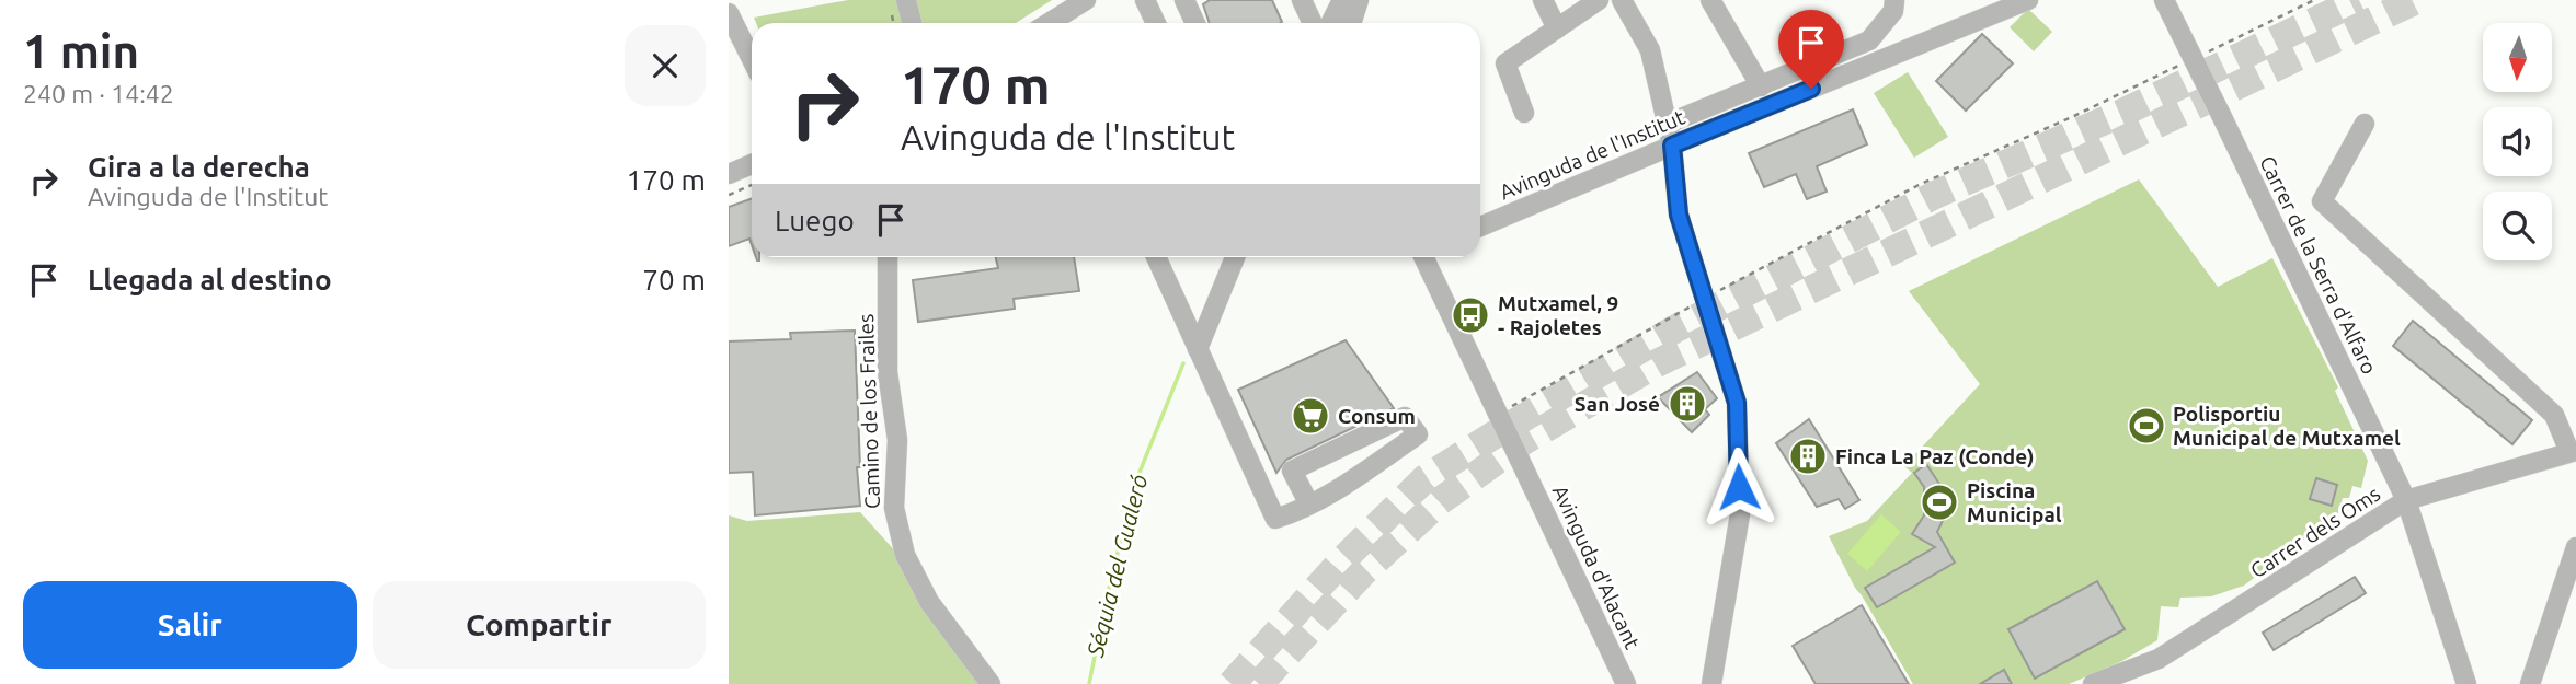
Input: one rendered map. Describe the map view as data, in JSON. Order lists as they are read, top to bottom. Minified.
{"streets":{"street":["Avinguda de l'Institut","Carrer de la Serra d'Alfaro","Camino de los Frailes","Carrer dels Oms","Avinguda d'Alacant"]},"crossings":[["Carrer de la Serra d'Alfaro","Carrer dels Oms"]],"water":["Séquia del Gualeró"],"places":{"bus stop":["Mutxamel, 9 - Rajoletes"],"building":["San José","Finca La Paz (Conde)"],"supermarket":["Consum"],"sports":["Polisportiu Municipal de Mutxamel","Piscina Municipal"]},"north":"bottom","page":{"heading":["1 min","240 m · 14:42"],"turn":["170 m","Avinguda de l'Institut"],"list":[{"name":"Gira a la derecha","note":"Avinguda de l'Institut","value":"170 m"},{"name":"Llegada al destino","value":"70 m"}],"then":"Luego","buttons":["Salir","Compartir"]}}
